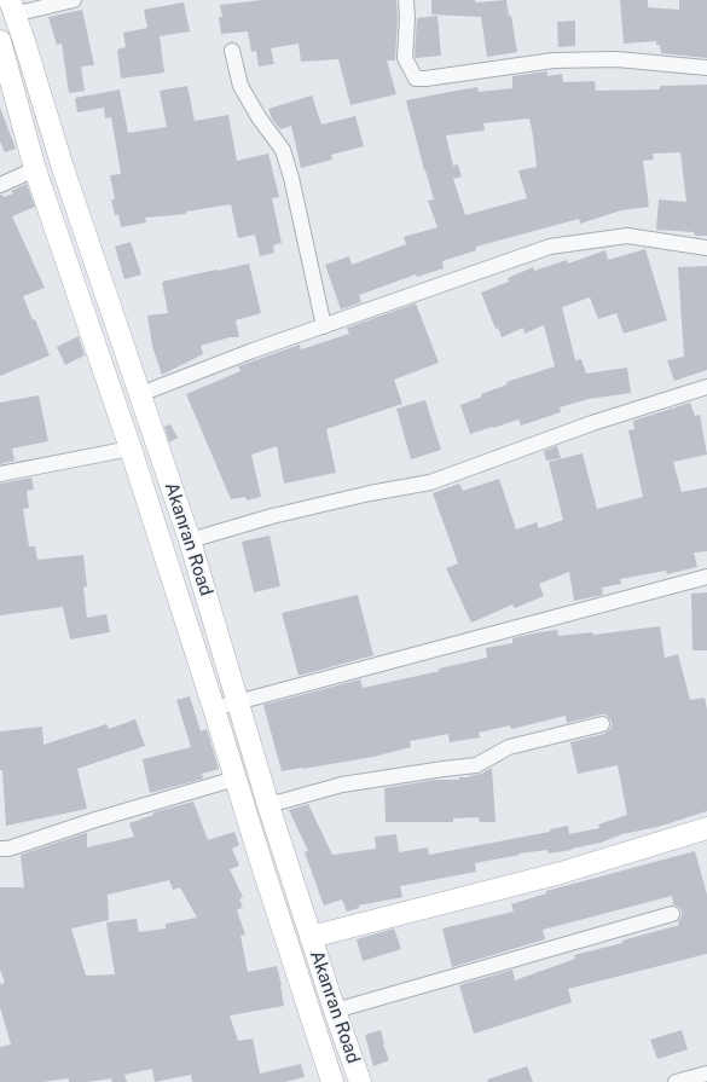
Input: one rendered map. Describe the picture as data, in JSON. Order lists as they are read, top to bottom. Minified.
{"streets":{"main road":["Akanran Road"]}}
